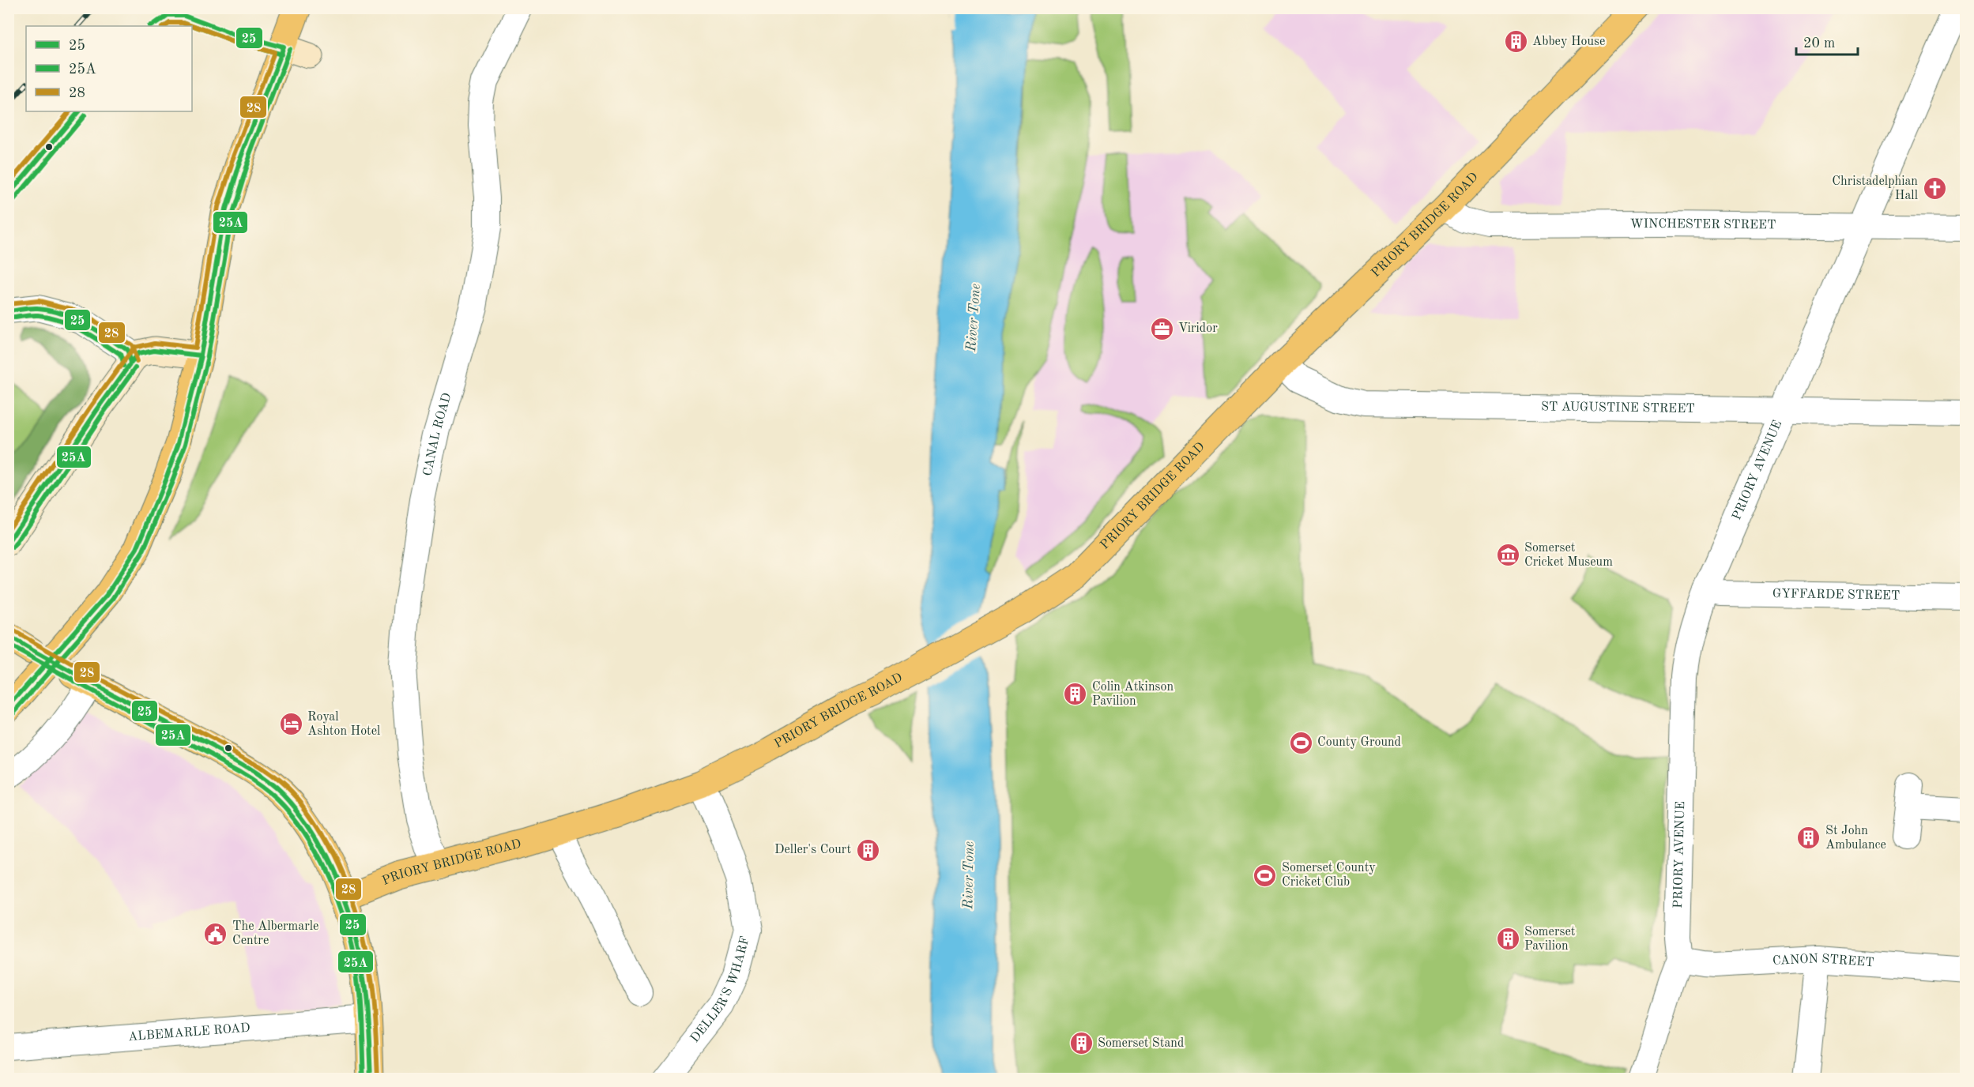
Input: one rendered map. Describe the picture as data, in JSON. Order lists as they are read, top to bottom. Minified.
{"streets":{"main road":["PRIORY BRIDGE ROAD"],"street":["WINCHESTER STREET","ST AUGUSTINE STREET","CANAL ROAD","PRIORY AVENUE","GYFFARDE STREET","CANON STREET","DELLER'S WHARF","ALBEMARLE ROAD"]},"crossings":[["PRIORY BRIDGE ROAD","WINCHESTER STREET"],["PRIORY BRIDGE ROAD","ST AUGUSTINE STREET"],["PRIORY BRIDGE ROAD","CANAL ROAD"],["PRIORY BRIDGE ROAD","DELLER'S WHARF"],["WINCHESTER STREET","PRIORY AVENUE"],["ST AUGUSTINE STREET","PRIORY AVENUE"],["PRIORY AVENUE","GYFFARDE STREET"],["PRIORY AVENUE","CANON STREET"]],"water":["River Tone"],"places":{"building":["Abbey House","Colin Atkinson Pavilion","St John Ambulance","Deller's Court","Somerset Pavilion","Somerset Stand"],"church":["Christadelphian Hall"],"office":["Viridor"],"museum":["Somerset Cricket Museum"],"hotel":["Royal Ashton Hotel"],"sports":["County Ground","Somerset County Cricket Club"],"public building":["The Albermarle Centre"]},"lines":["transit line 25","transit line 25A","transit line 28"],"legend":["25","25A","28"],"scale_bar":"20 m"}
